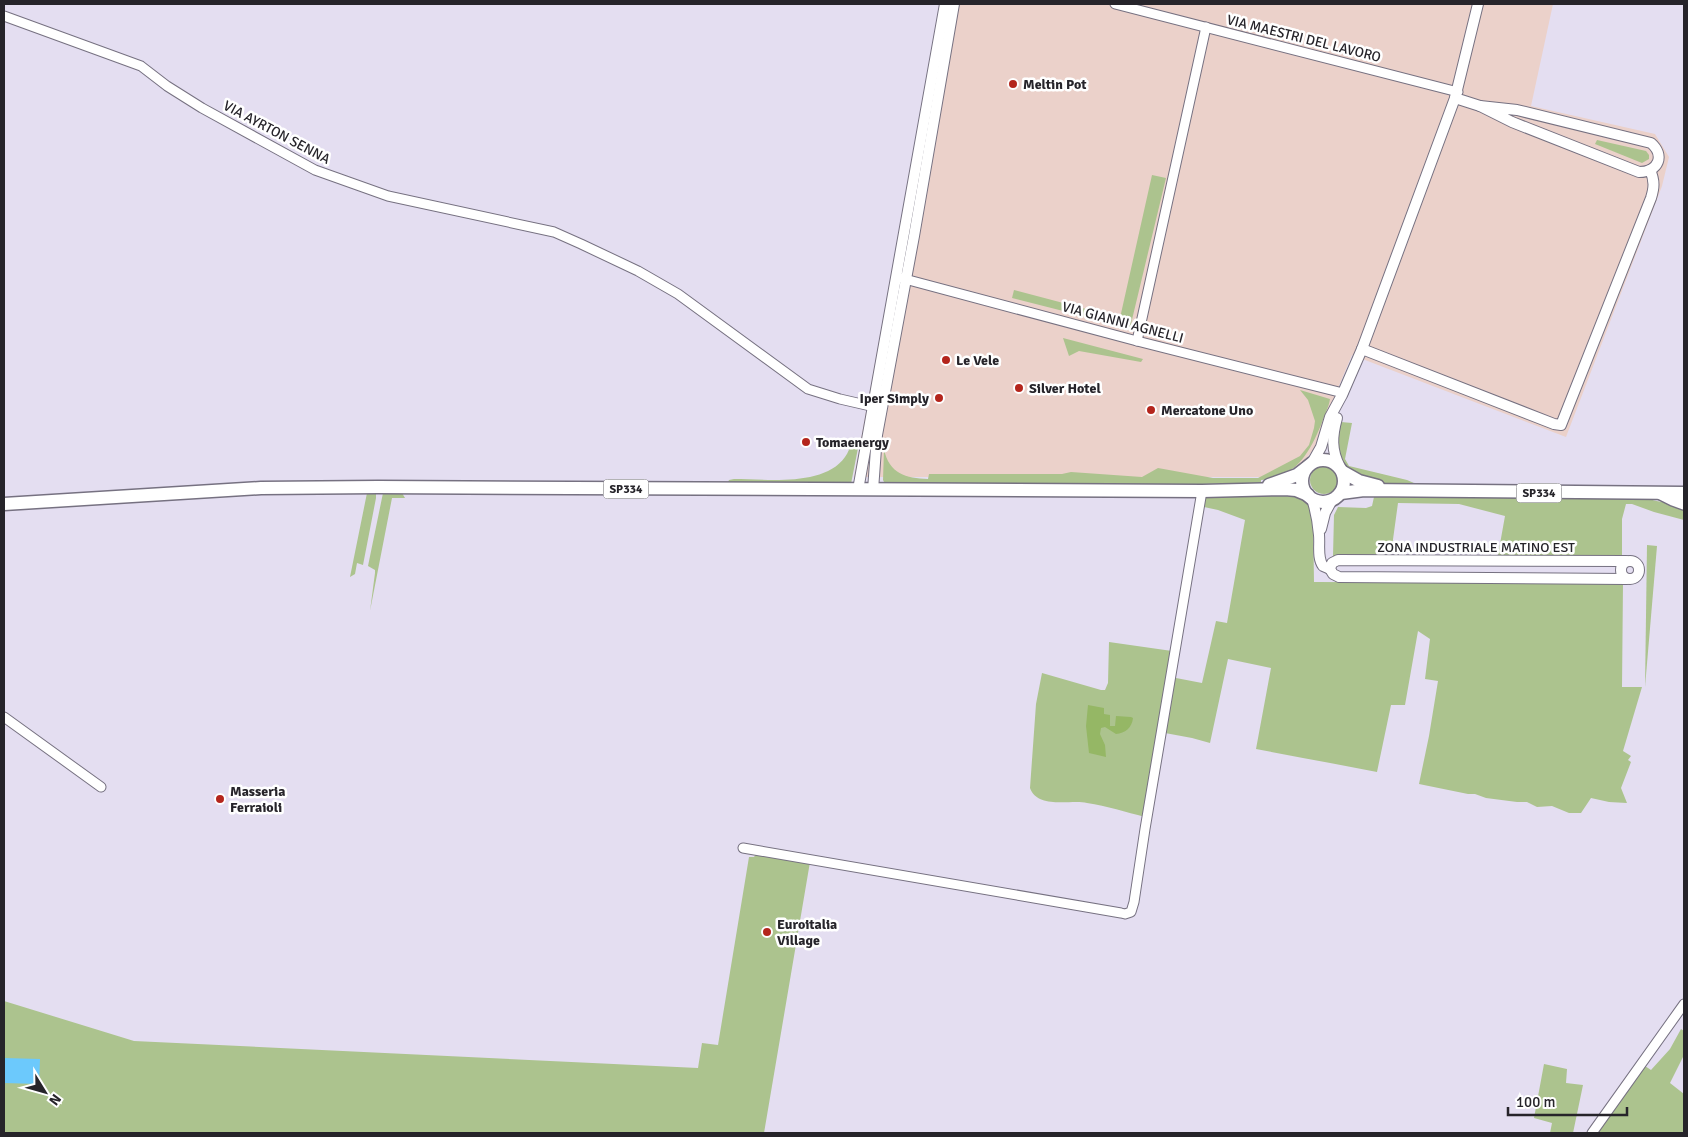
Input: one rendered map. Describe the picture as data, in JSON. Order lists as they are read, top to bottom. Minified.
{"streets":{"main road":["SP334"],"street":["VIA MAESTRI DEL LAVORO","VIA AYRTON SENNA","VIA GIANNI AGNELLI","ZONA INDUSTRIALE MATINO EST"]},"places":["Meltin Pot","Le Vele","Silver Hotel","Iper Simply","Mercatone Uno","Tomaenergy","Masseria Ferraioli","Euroitalia Village"],"scale_bar":"100 m","north":"bottom right"}
